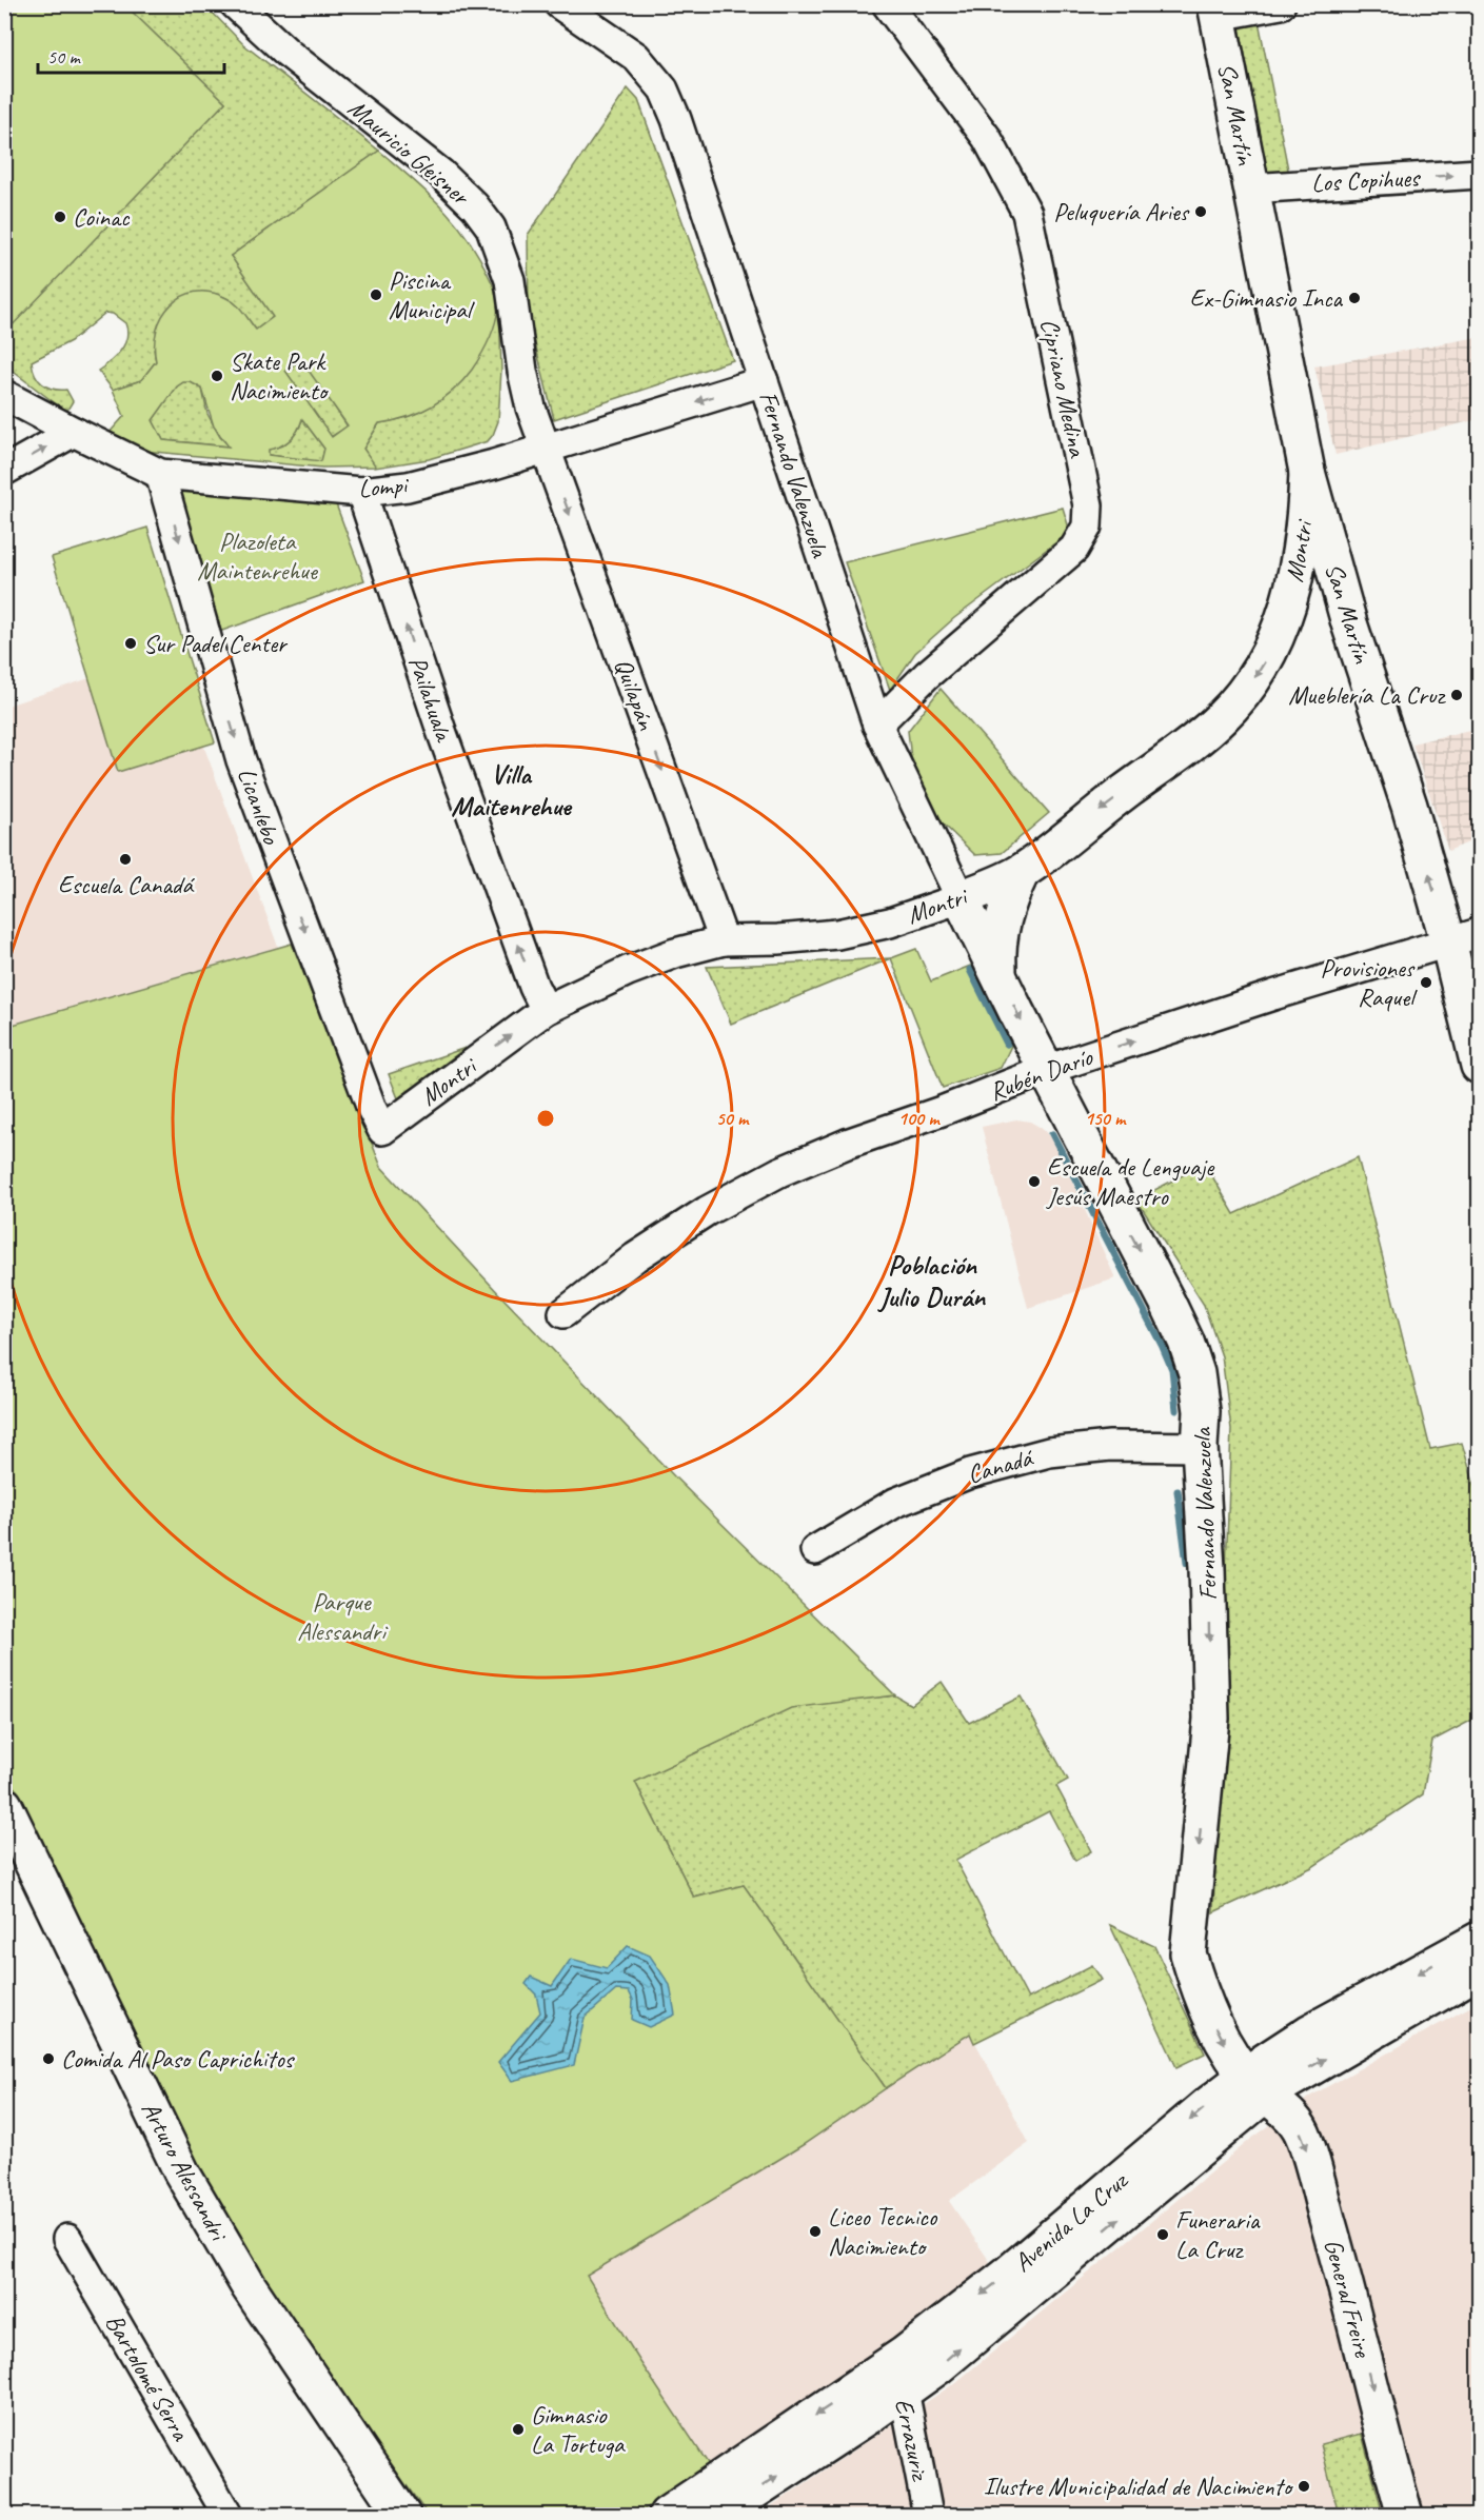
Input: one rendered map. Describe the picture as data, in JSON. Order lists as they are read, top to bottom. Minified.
{"streets":{"street":["San Martín","Mauricio Gleisner","Los Copihues","Cipriano Medina","Fernando Valenzuela","Lompi","Montri","Quilapán","Pailahuala","Licanlebo","Rubén Darío","Canadá","Arturo Alessandri","Avenida La Cruz","General Freire","Bartolomé Serra","Errazuriz"]},"crossings":[["San Martín","Los Copihues"],["San Martín","Montri"],["San Martín","Rubén Darío"],["Mauricio Gleisner","Lompi"],["Mauricio Gleisner","Quilapán"],["Cipriano Medina","Fernando Valenzuela"],["Fernando Valenzuela","Lompi"],["Fernando Valenzuela","Montri"],["Fernando Valenzuela","Rubén Darío"],["Fernando Valenzuela","Canadá"],["Fernando Valenzuela","Avenida La Cruz"],["Fernando Valenzuela","General Freire"],["Lompi","Quilapán"],["Lompi","Pailahuala"],["Lompi","Licanlebo"],["Montri","Quilapán"],["Montri","Pailahuala"],["Montri","Licanlebo"],["Avenida La Cruz","General Freire"],["Avenida La Cruz","Errazuriz"]],"one_way":["Los Copihues","Fernando Valenzuela","Quilapán","Pailahuala","Licanlebo","Rubén Darío","General Freire"],"districts":["Villa Maitenrehue","Población Julio Durán"],"parks":["Plazoleta Maintenrehue","Parque Alessandri"],"places":["Peluquería Aries","Coinac","Piscina Municipal","Ex-Gimnasio Inca","Skate Park Nacimiento","Sur Padel Center","Mueblería La Cruz","Escuela Canadá","Provisiones Raquel","Escuela de Lenguaje Jesús Maestro","Comida Al Paso Caprichitos","Liceo Tecnico Nacimiento","Funeraria La Cruz","Gimnasio La Tortuga","Ilustre Municipalidad de Nacimiento"],"scale_bar":"50 m","rings":["50 m","100 m","150 m"]}
